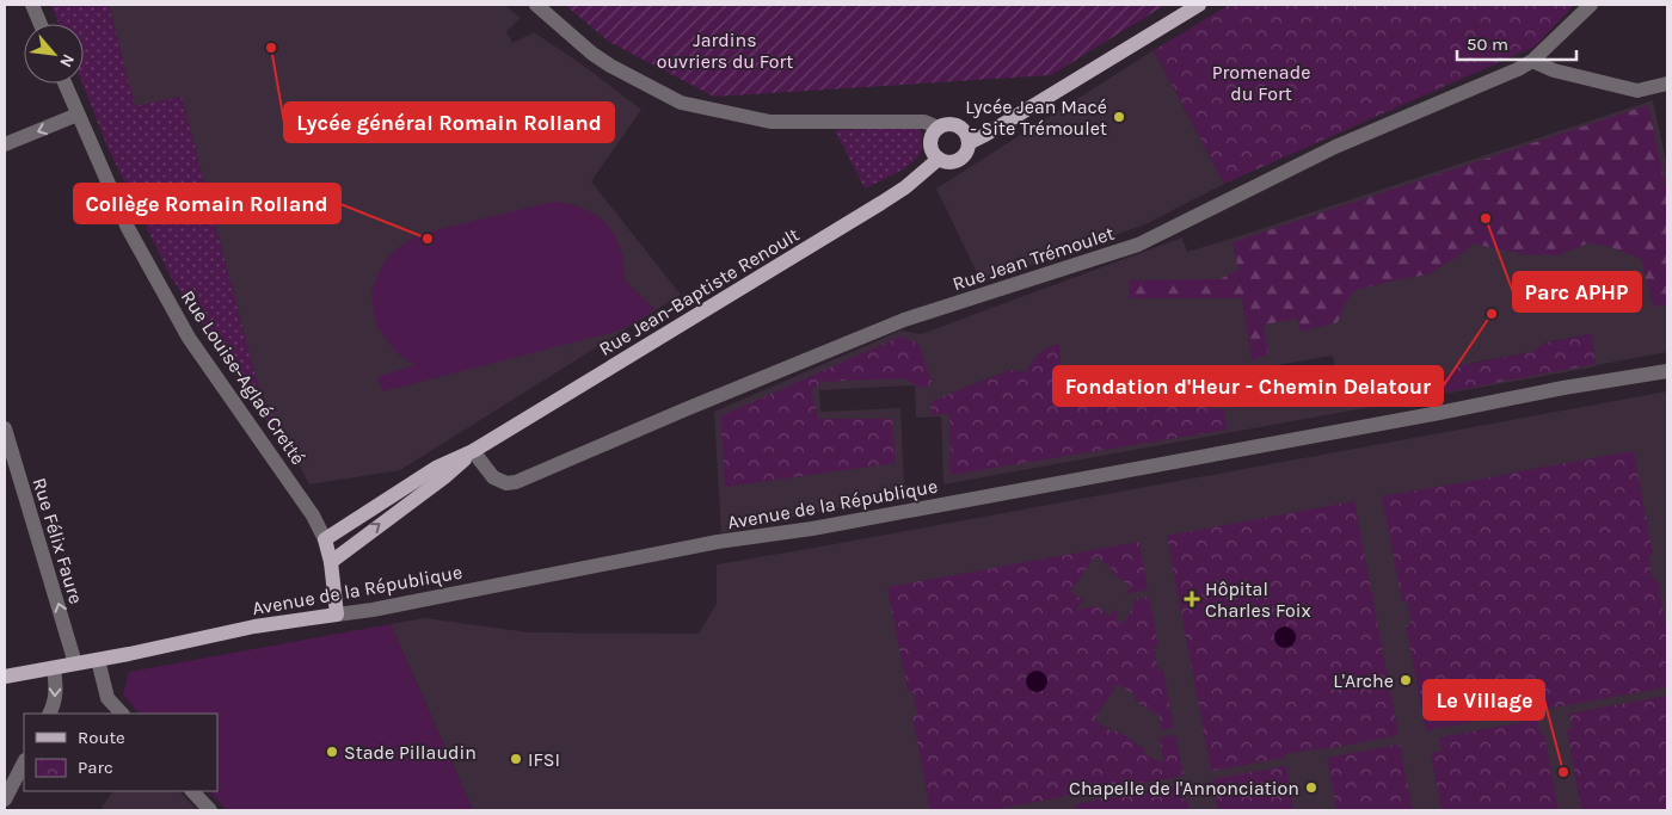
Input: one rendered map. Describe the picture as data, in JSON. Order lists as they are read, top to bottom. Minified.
{"streets":{"main road":["Rue Jean-Baptiste Renoult","Avenue de la République"],"street":["Rue Jean Trémoulet","Rue Louise-Aglaé Cretté","Rue Félix Faure"]},"crossings":[["Rue Jean Trémoulet","Rue Jean-Baptiste Renoult"],["Rue Jean-Baptiste Renoult","Rue Louise-Aglaé Cretté"],["Avenue de la République","Rue Félix Faure"]],"one_way":["Rue Félix Faure"],"parks":["Jardins ouvriers du Fort","Promenade du Fort"],"places":{"other":["Lycée général Romain Rolland","Lycée Jean Macé - Site Trémoulet","Parc APHP","Collège Romain Rolland","Fondation d'Heur - Chemin Delatour","L'Arche","Stade Pillaudin","IFSI","Le Village","Chapelle de l'Annonciation"],"health":["Hôpital Charles Foix"]},"legend":["Route","Parc"],"scale_bar":"50 m","north":"bottom right"}
